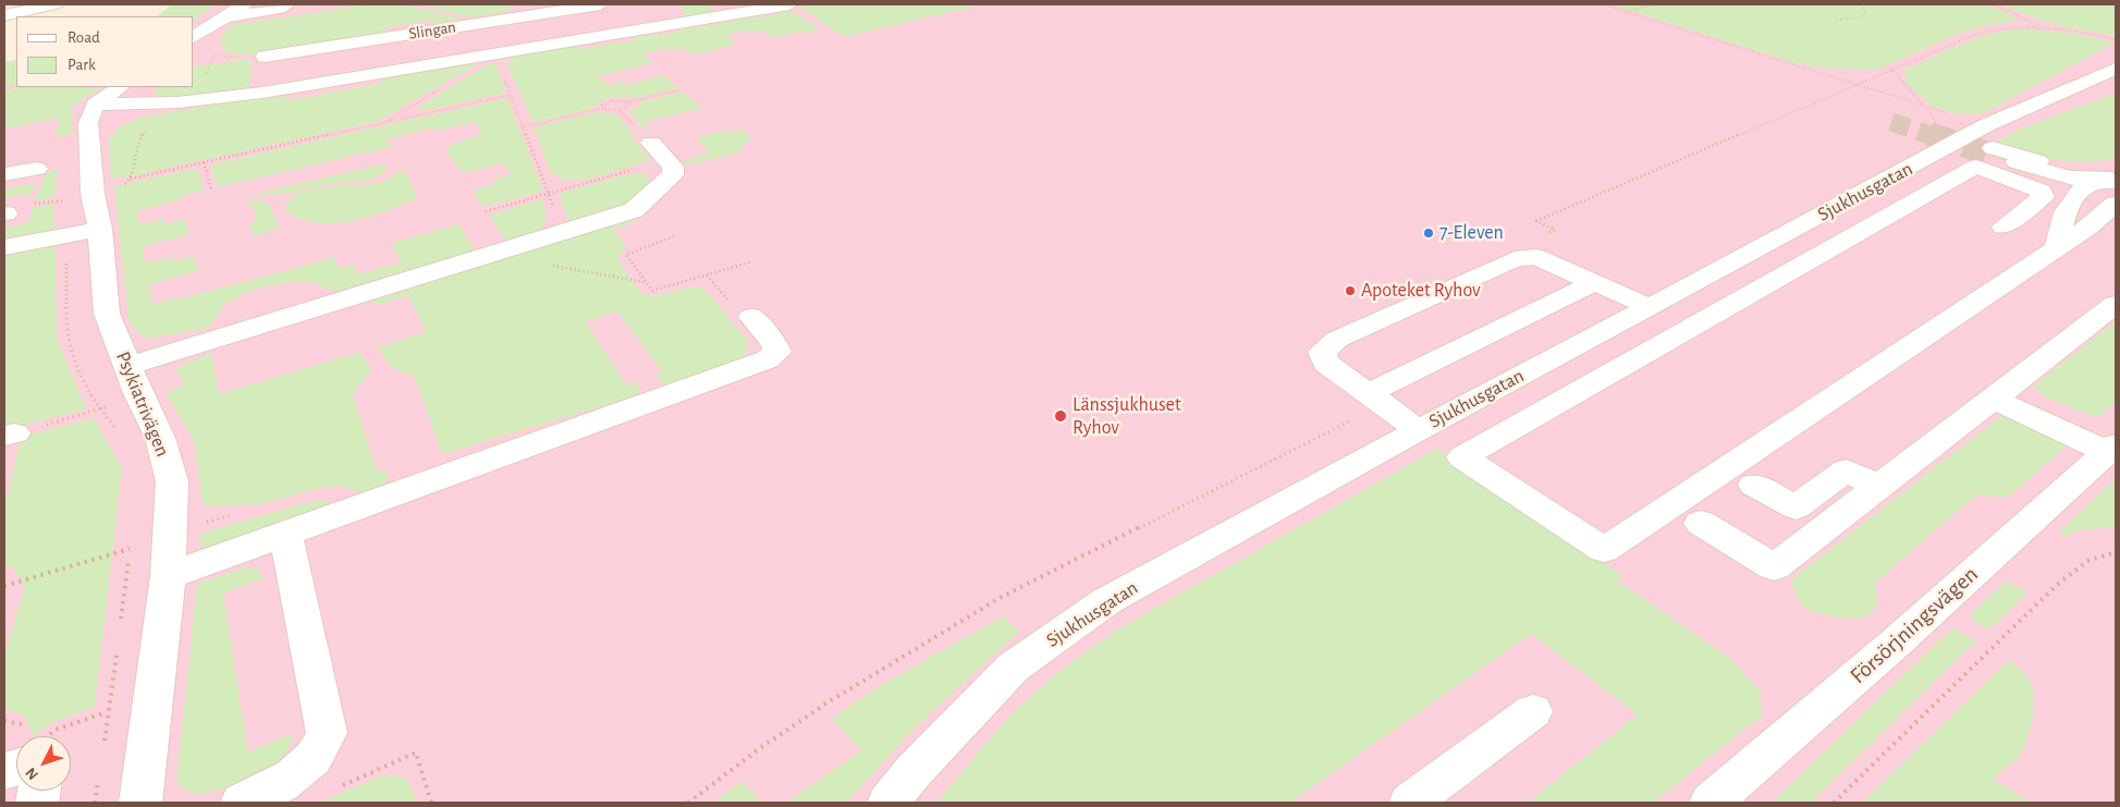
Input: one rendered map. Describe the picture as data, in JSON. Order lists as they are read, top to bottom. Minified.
{"streets":{"street":["Slingan","Sjukhusgatan","Psykiatrivägen","Försörjningsvägen"]},"places":["7-Eleven","Apoteket Ryhov","Länssjukhuset Ryhov"],"legend":["Road","Park"],"north":"bottom left"}
